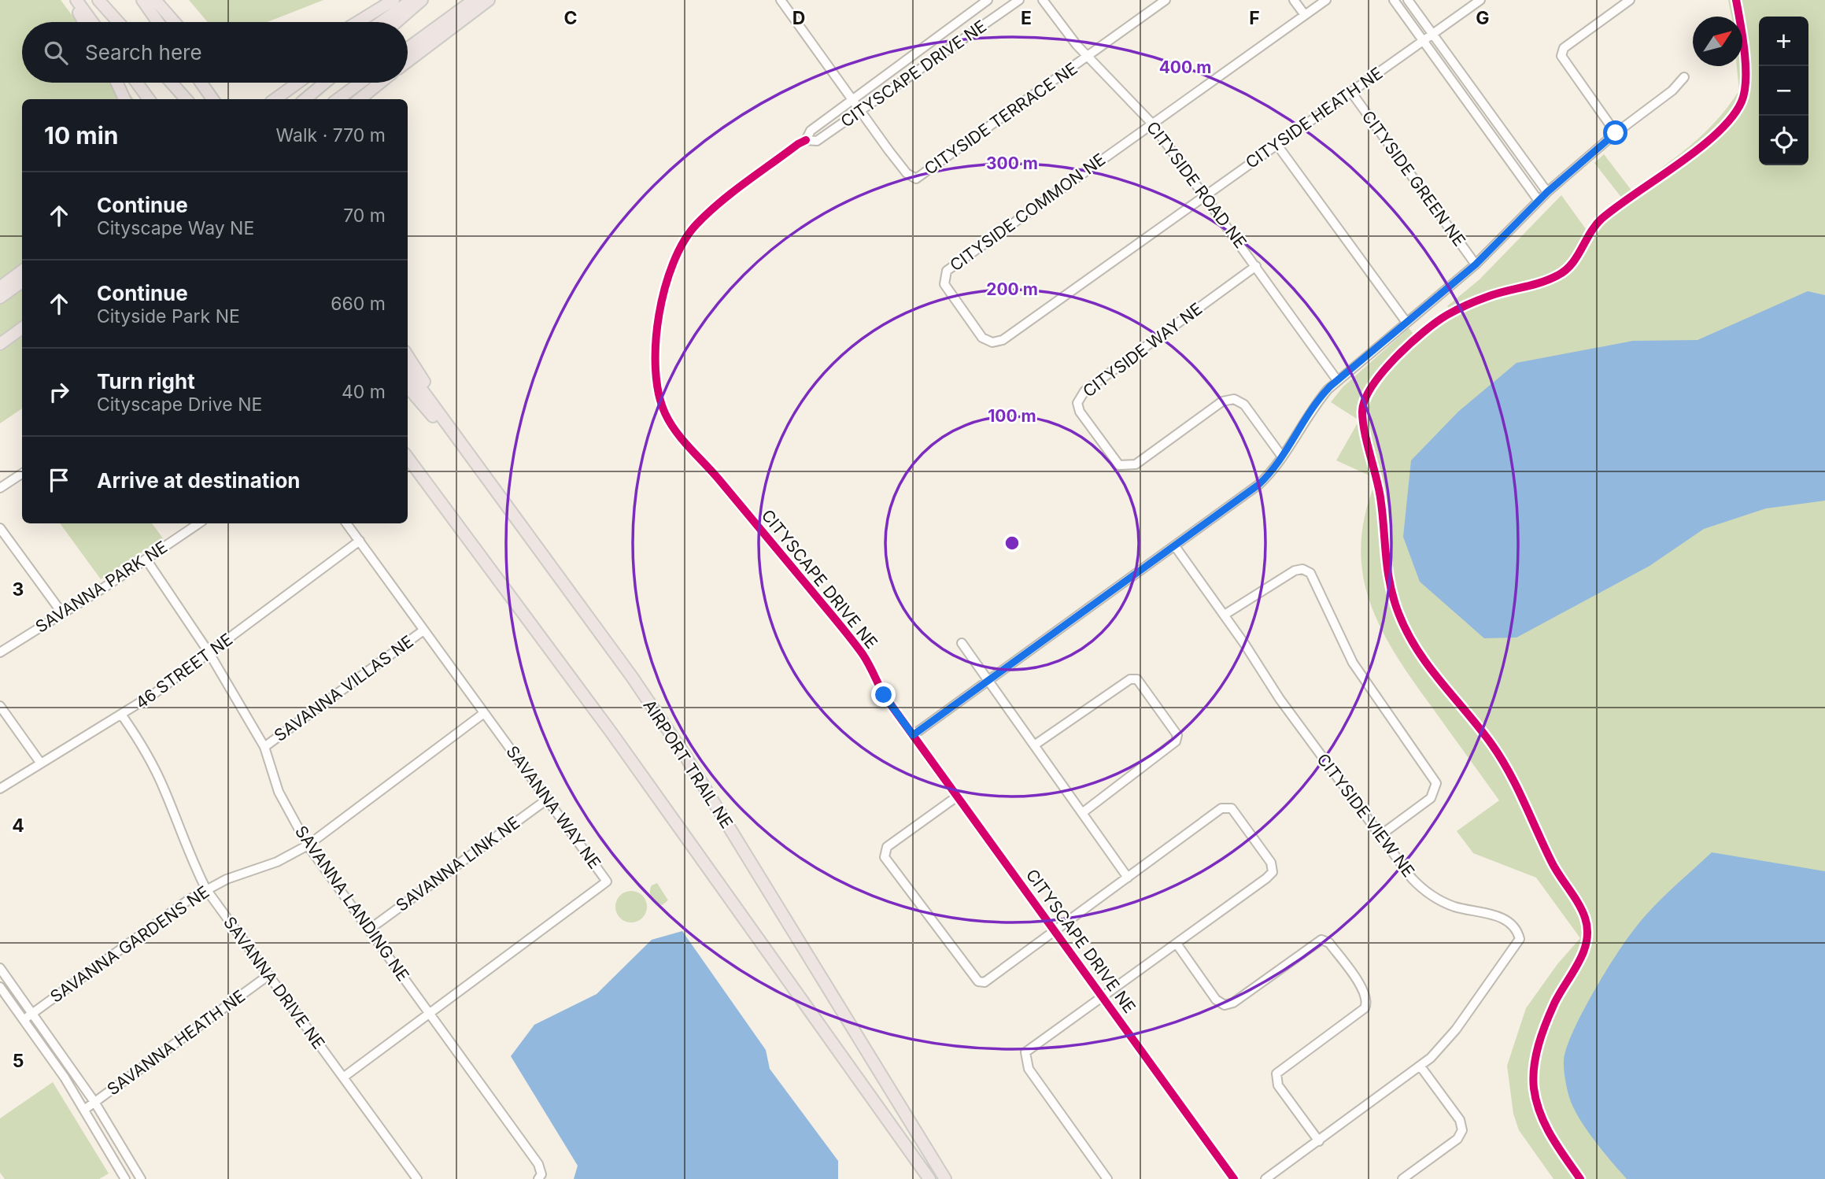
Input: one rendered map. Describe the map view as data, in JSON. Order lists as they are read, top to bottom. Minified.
{"streets":{"main road":["AIRPORT TRAIL NE"],"street":["CITYSCAPE DRIVE NE","CITYSIDE HEATH NE","CITYSIDE TERRACE NE","CITYSIDE GREEN NE","CITYSIDE ROAD NE","CITYSIDE COMMON NE","CITYSIDE WAY NE","SAVANNA PARK NE","46 STREET NE","SAVANNA VILLAS NE","SAVANNA WAY NE","CITYSIDE VIEW NE","SAVANNA LINK NE","SAVANNA LANDING NE","SAVANNA GARDENS NE","SAVANNA DRIVE NE","SAVANNA HEATH NE"]},"crossings":[["CITYSCAPE DRIVE NE","CITYSIDE TERRACE NE"],["CITYSIDE HEATH NE","CITYSIDE GREEN NE"],["CITYSIDE HEATH NE","CITYSIDE ROAD NE"],["CITYSIDE HEATH NE","CITYSIDE COMMON NE"],["CITYSIDE TERRACE NE","CITYSIDE ROAD NE"],["CITYSIDE ROAD NE","CITYSIDE COMMON NE"],["CITYSIDE ROAD NE","CITYSIDE WAY NE"],["SAVANNA PARK NE","SAVANNA LANDING NE"],["46 STREET NE","SAVANNA WAY NE"],["46 STREET NE","SAVANNA LANDING NE"],["46 STREET NE","SAVANNA DRIVE NE"],["SAVANNA VILLAS NE","SAVANNA WAY NE"],["SAVANNA VILLAS NE","SAVANNA LANDING NE"],["SAVANNA WAY NE","SAVANNA LINK NE"],["SAVANNA WAY NE","SAVANNA LANDING NE"],["SAVANNA WAY NE","SAVANNA GARDENS NE"],["SAVANNA WAY NE","SAVANNA DRIVE NE"],["SAVANNA LINK NE","SAVANNA LANDING NE"],["SAVANNA LANDING NE","SAVANNA GARDENS NE"],["SAVANNA GARDENS NE","SAVANNA DRIVE NE"],["SAVANNA DRIVE NE","SAVANNA HEATH NE"]],"north":"top right","page":{"map_buttons":["+","−"],"search":"Search here","heading":["10 min","Walk · 770 m"],"list":[["Continue","Cityscape Way NE","70 m"],["Continue","Cityside Park NE","660 m"],["Turn right","Cityscape Drive NE","40 m"],"Arrive at destination"]},"grid":{"columns":["C","D","E","F","G"],"rows":["3","4","5"]},"rings":["400 m","300 m","200 m","100 m"]}
